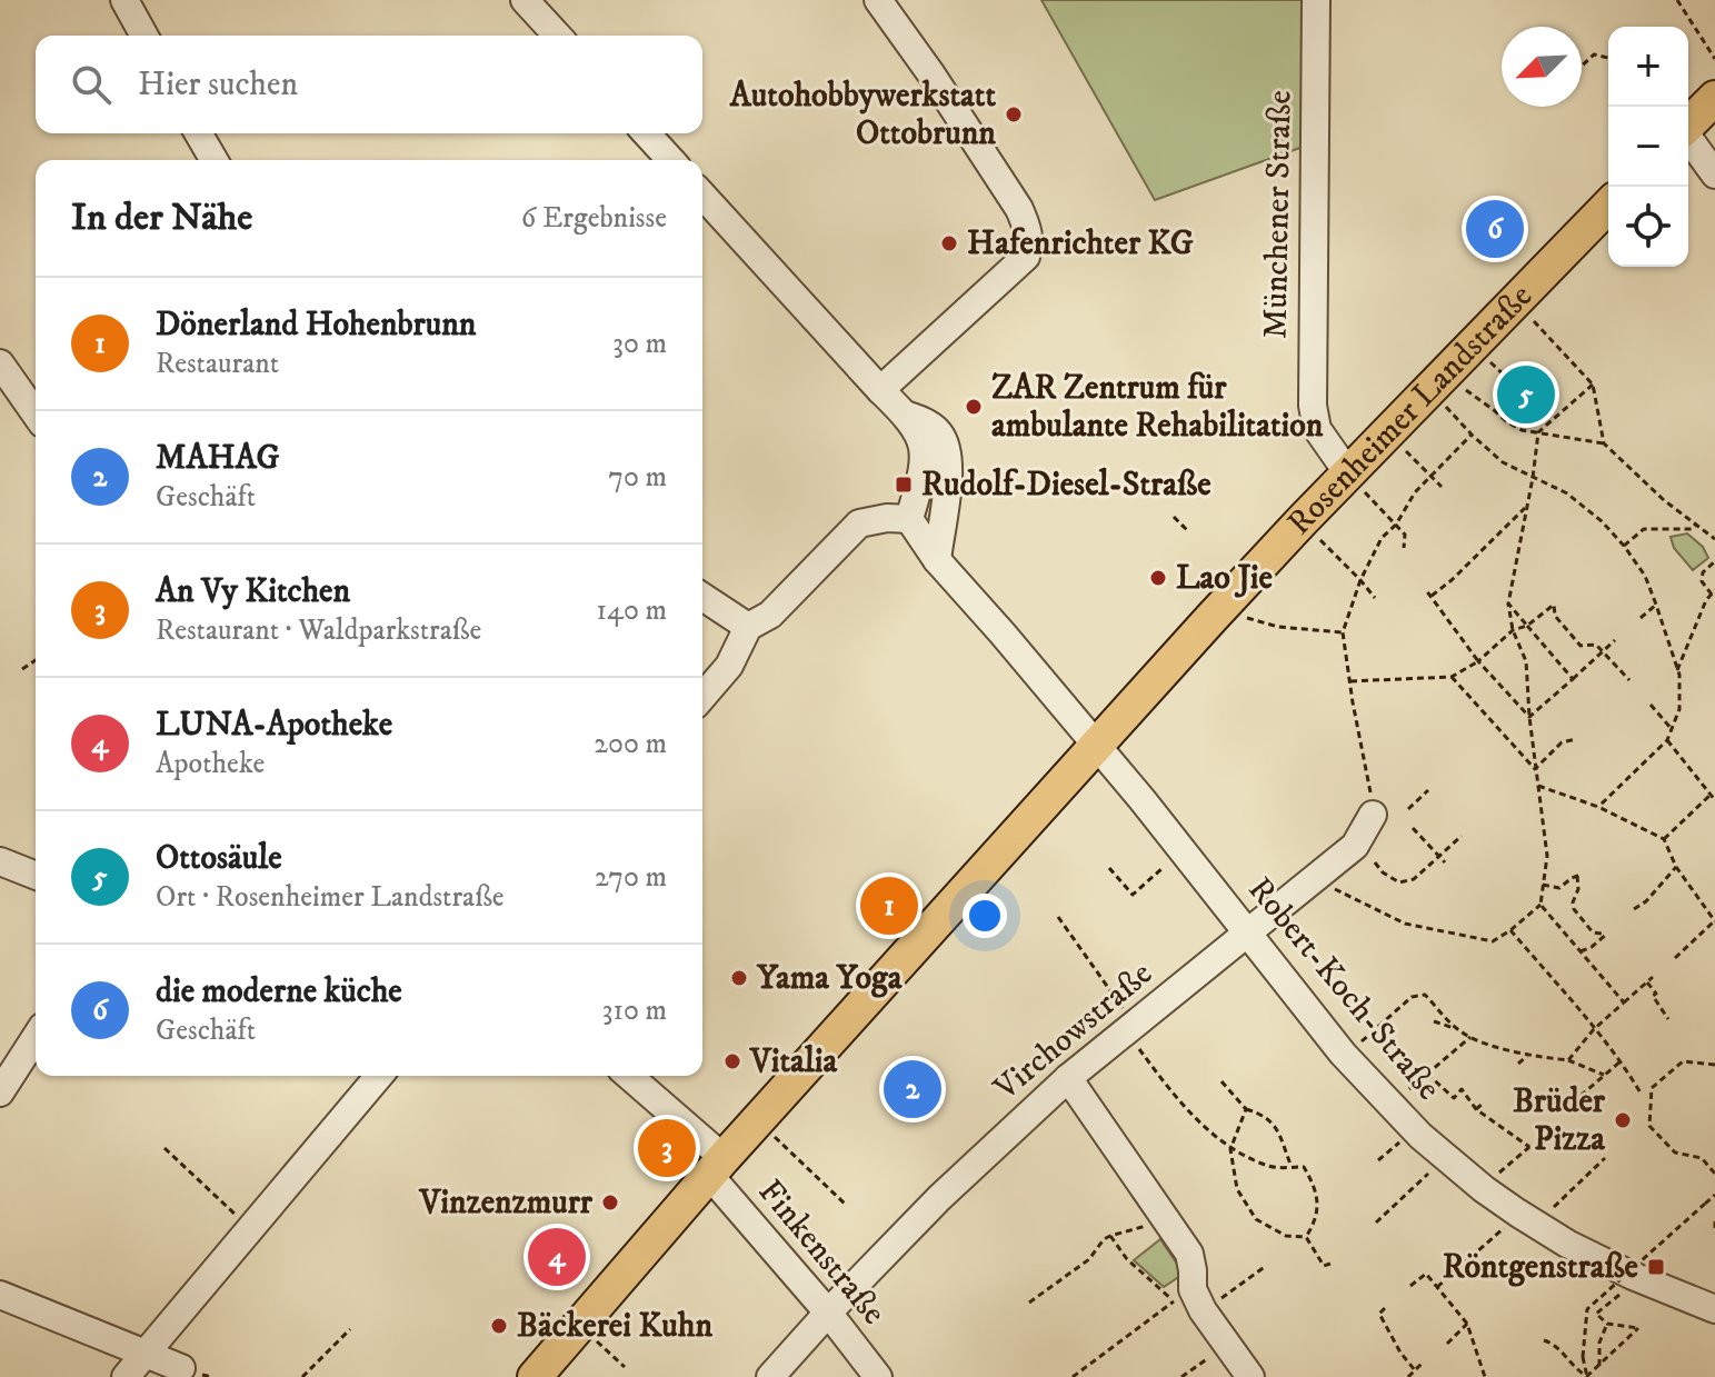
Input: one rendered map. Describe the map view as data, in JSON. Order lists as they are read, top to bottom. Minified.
{"streets":{"main road":["Rosenheimer Landstraße"],"street":["Münchener Straße","Robert-Koch-Straße","Virchowstraße","Finkenstraße"]},"crossings":[["Münchener Straße","Rosenheimer Landstraße"],["Rosenheimer Landstraße","Robert-Koch-Straße"],["Rosenheimer Landstraße","Finkenstraße"],["Robert-Koch-Straße","Virchowstraße"],["Virchowstraße","Finkenstraße"]],"places":{"other":["Autohobbywerkstatt Ottobrunn","Hafenrichter KG","ZAR Zentrum für ambulante Rehabilitation","Lao Jie","Yama Yoga","Vitalia","Brüder Pizza","Vinzenzmurr","Bäckerei Kuhn"],"transit":["Rudolf-Diesel-Straße","Röntgenstraße"]},"north":"bottom left","page":{"map_buttons":["+","−"],"search":"Hier suchen","heading":["In der Nähe","6 Ergebnisse"],"pins":["6","5","1","2","3","4"],"list":[{"mark":"1","name":"Dönerland Hohenbrunn","note":"Restaurant","value":"30 m"},{"mark":"2","name":"MAHAG","note":"Geschäft","value":"70 m"},{"mark":"3","name":"An Vy Kitchen","note":"Restaurant · Waldparkstraße","value":"140 m"},{"mark":"4","name":"LUNA-Apotheke","note":"Apotheke","value":"200 m"},{"mark":"5","name":"Ottosäule","note":"Ort · Rosenheimer Landstraße","value":"270 m"},{"mark":"6","name":"die moderne küche","note":"Geschäft","value":"310 m"}]}}
